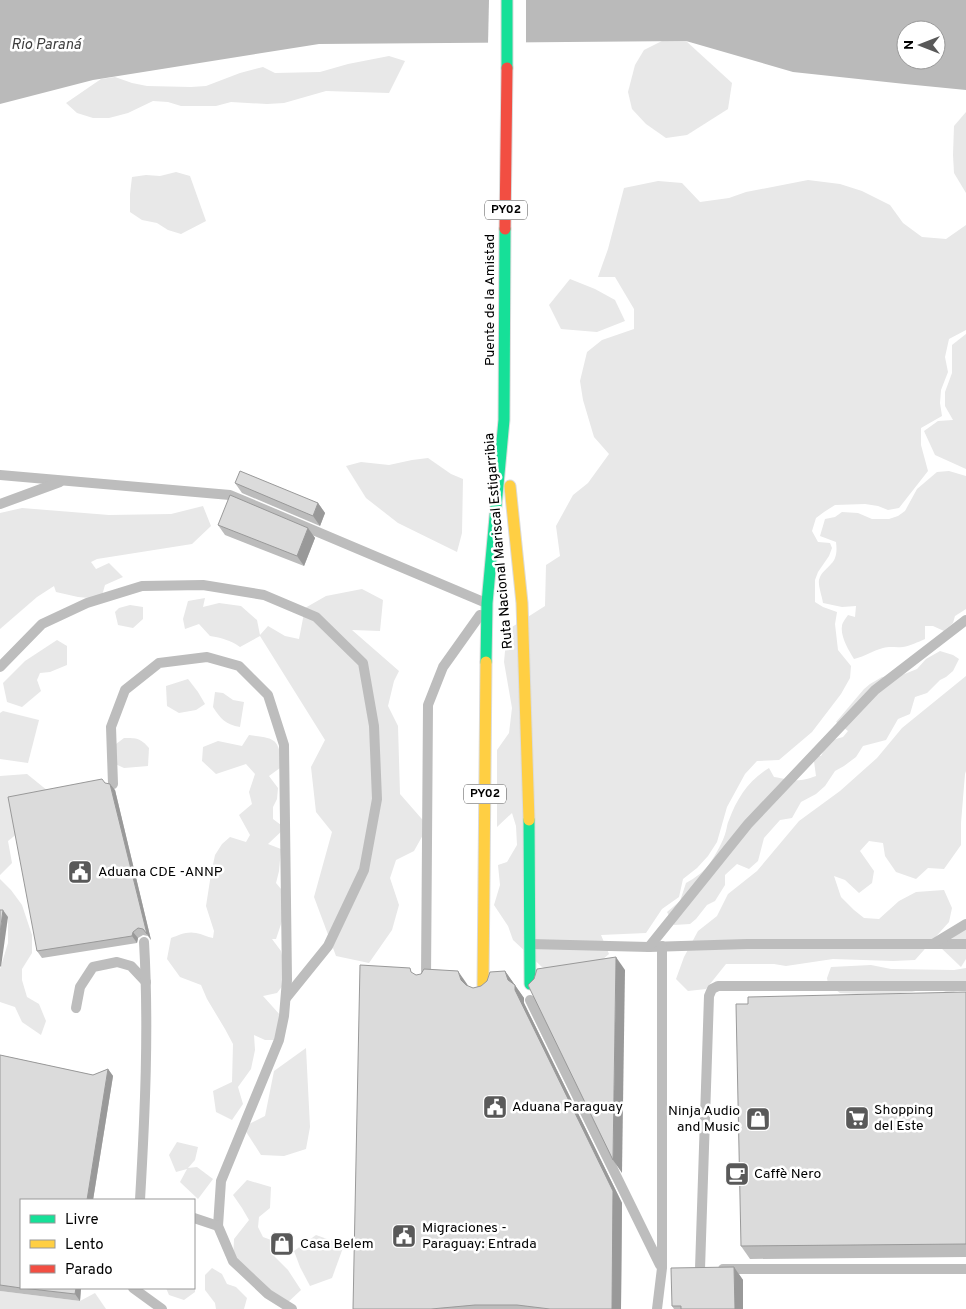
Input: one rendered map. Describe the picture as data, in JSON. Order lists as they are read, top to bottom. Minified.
{"streets":{"highway":["PY02","Puente de la Amistad","Ruta Nacional Mariscal Estigarribia"]},"crossings":[["Puente de la Amistad","Ruta Nacional Mariscal Estigarribia"]],"water":["Rio Paraná"],"places":{"public building":["Aduana CDE -ANNP","Aduana Paraguay","Migraciones - Paraguay: Entrada"],"supermarket":["Shopping del Este"],"shop":["Ninja Audio and Music","Casa Belem"],"cafe":["Caffè Nero"]},"legend":["Livre","Lento","Parado"],"north":"left"}
